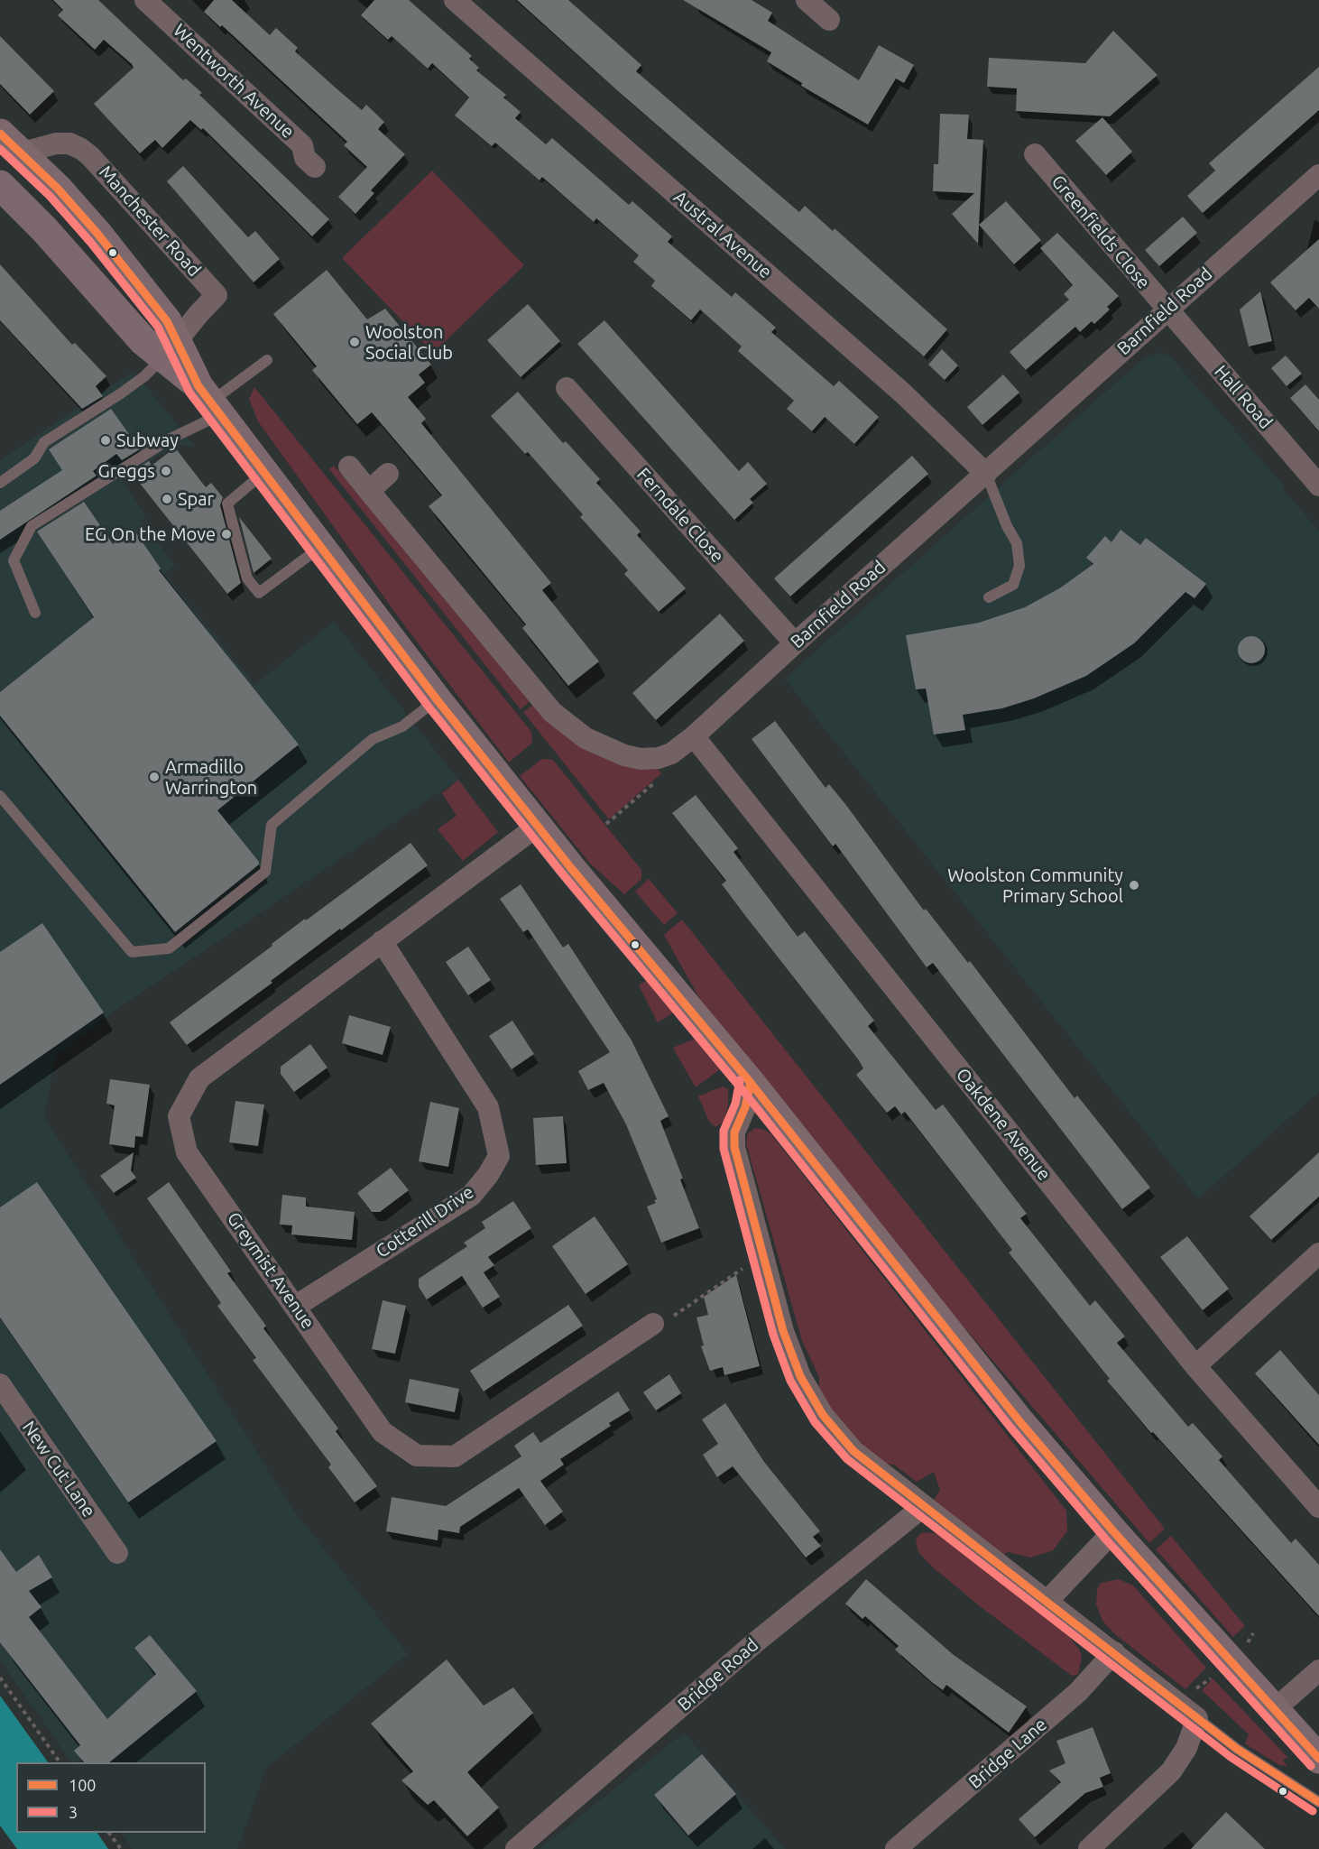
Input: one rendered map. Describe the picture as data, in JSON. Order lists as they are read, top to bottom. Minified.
{"streets":{"street":["Wentworth Avenue","Manchester Road","Greenfields Close","Austral Avenue","Barnfield Road","Hall Road","Ferndale Close","Oakdene Avenue","Cotterill Drive","Greymist Avenue","New Cut Lane","Bridge Road","Bridge Lane"]},"crossings":[["Greenfields Close","Barnfield Road"],["Greenfields Close","Hall Road"],["Austral Avenue","Barnfield Road"],["Barnfield Road","Hall Road"],["Barnfield Road","Ferndale Close"],["Barnfield Road","Oakdene Avenue"],["Cotterill Drive","Greymist Avenue"]],"places":["Woolston Social Club","Subway","Greggs","Spar","EG On the Move","Armadillo Warrington","Woolston Community Primary School"],"lines":["transit line 100","transit line 3"],"legend":["100","3"]}
